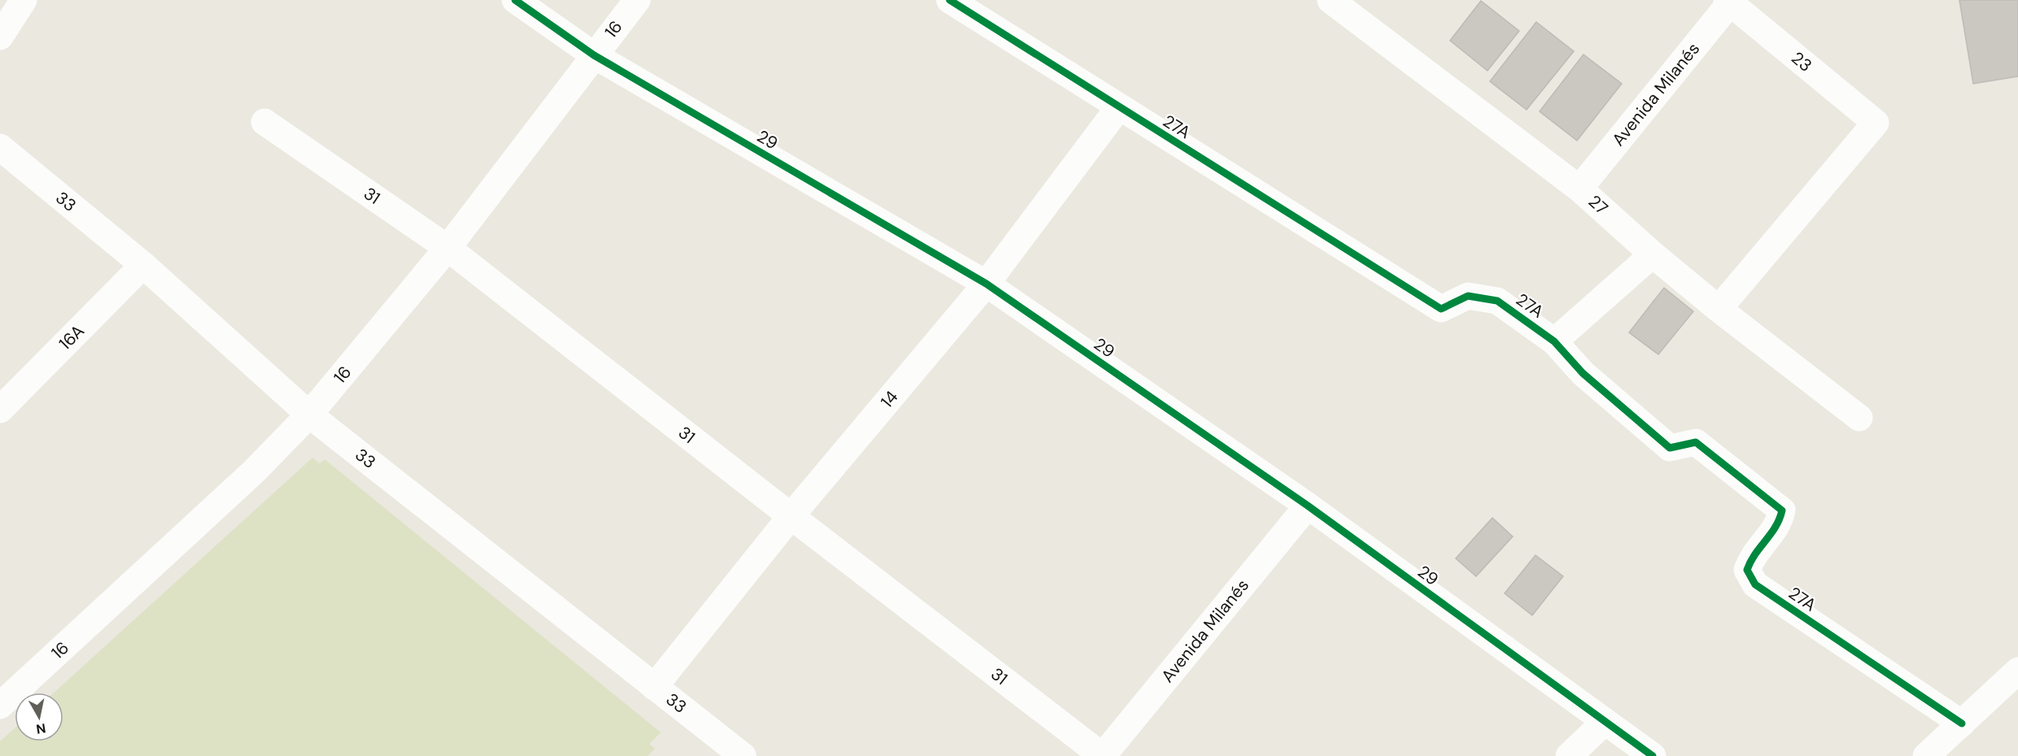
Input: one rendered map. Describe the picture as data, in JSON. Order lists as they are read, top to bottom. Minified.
{"streets":{"street":["16","23","Avenida Milanés","27A","29","31","33","27","16A","14"]},"crossings":[["16","29"],["16","31"],["16","33"],["23","Avenida Milanés"],["23","27"],["Avenida Milanés","29"],["Avenida Milanés","31"],["Avenida Milanés","27"],["27A","14"],["29","14"],["31","14"],["33","16A"],["33","14"]],"north":"bottom"}
